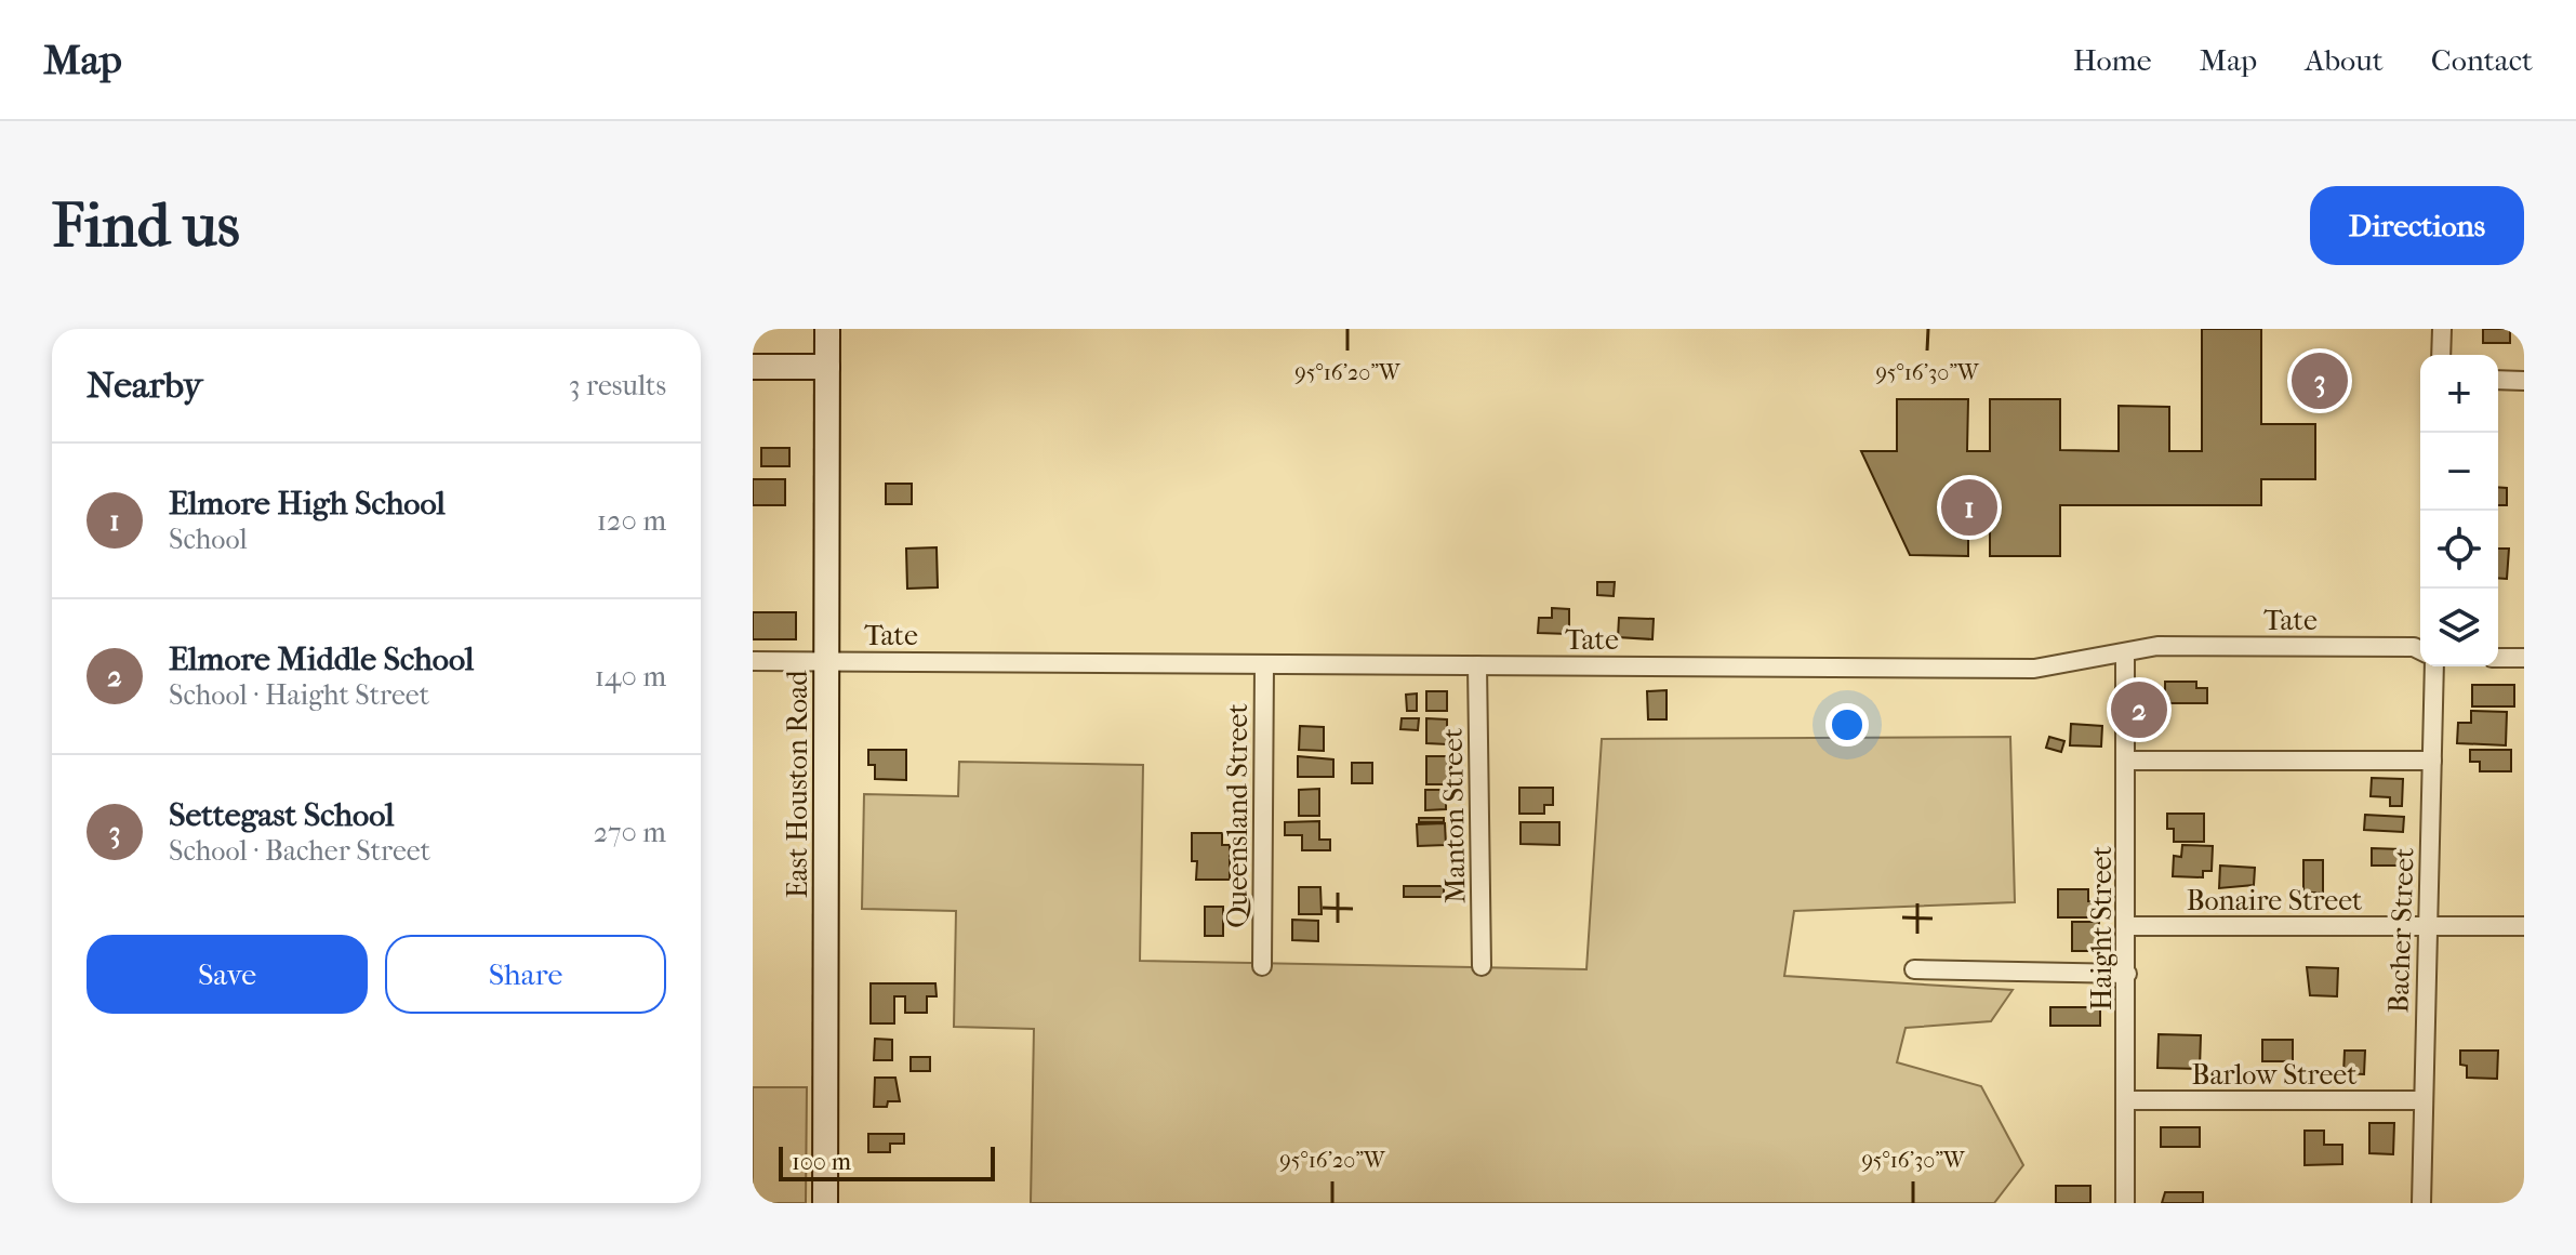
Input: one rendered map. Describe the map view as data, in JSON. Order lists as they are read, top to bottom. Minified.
{"streets":{"street":["Tate","East Houston Road","Queensland Street","Manton Street","Bonaire Street","Haight Street","Bacher Street","Barlow Street"]},"crossings":[["Tate","East Houston Road"],["Tate","Queensland Street"],["Tate","Manton Street"],["Tate","Haight Street"],["Bonaire Street","Haight Street"],["Bonaire Street","Bacher Street"],["Haight Street","Barlow Street"],["Bacher Street","Barlow Street"]],"scale_bar":"100 m","page":{"header":"Map","nav":["Home","Map","About","Contact"],"buttons":["Directions",["Save","Share"]],"title":"Find us","heading":["Nearby","3 results"],"pins":["3","1","2"],"map_buttons":["+","−"],"list":[{"mark":"1","name":"Elmore High School","note":"School","value":"120 m"},{"mark":"2","name":"Elmore Middle School","note":"School · Haight Street","value":"140 m"},{"mark":"3","name":"Settegast School","note":"School · Bacher Street","value":"270 m"}],"scale":"100 m"},"coordinates":["95°16'20\"W","95°16'30\"W"]}
